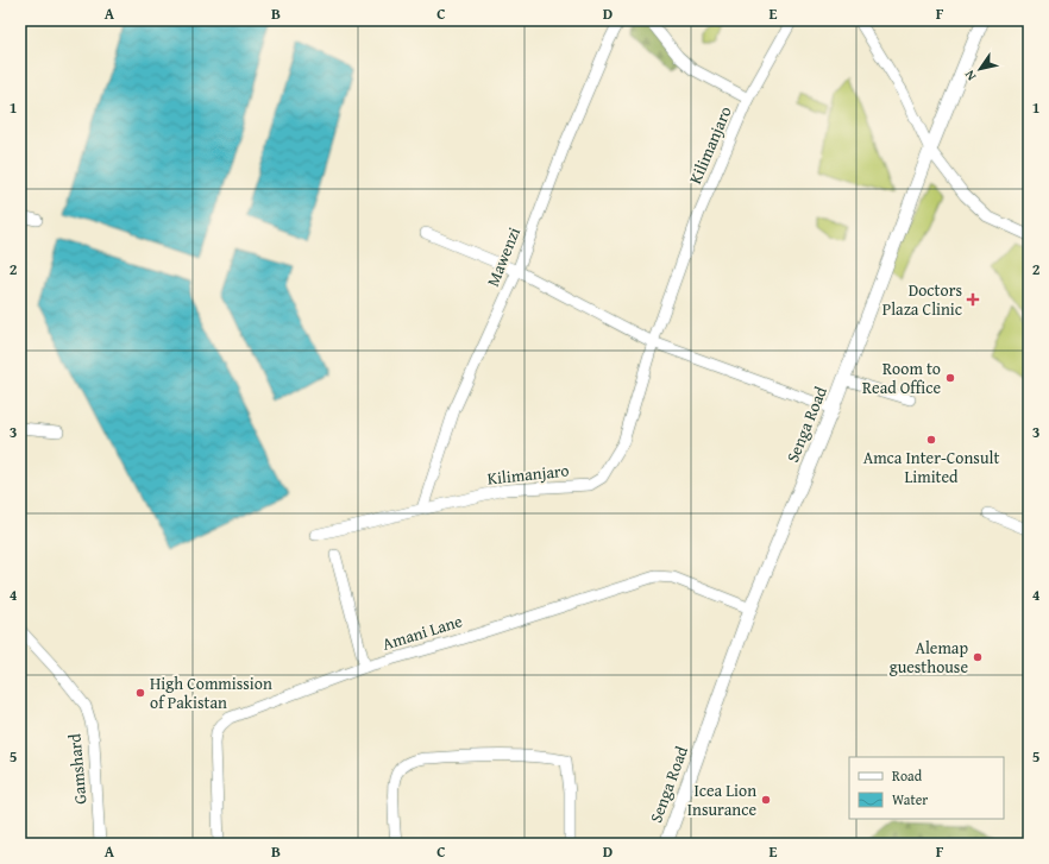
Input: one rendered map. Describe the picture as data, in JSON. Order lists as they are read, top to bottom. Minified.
{"streets":{"street":["Kilimanjaro","Mawenzi","Senga Road","Amani Lane","Gamshard"]},"crossings":[["Kilimanjaro","Mawenzi"],["Senga Road","Amani Lane"]],"places":{"health":["Doctors Plaza Clinic"],"other":["Room to Read Office","Amca Inter-Consult Limited","Alemap guesthouse","High Commission of Pakistan","Icea Lion Insurance"]},"legend":["Road","Water"],"north":"bottom left","grid":{"columns":["A","B","C","D","E","F"],"rows":["1","2","3","4","5"]}}
